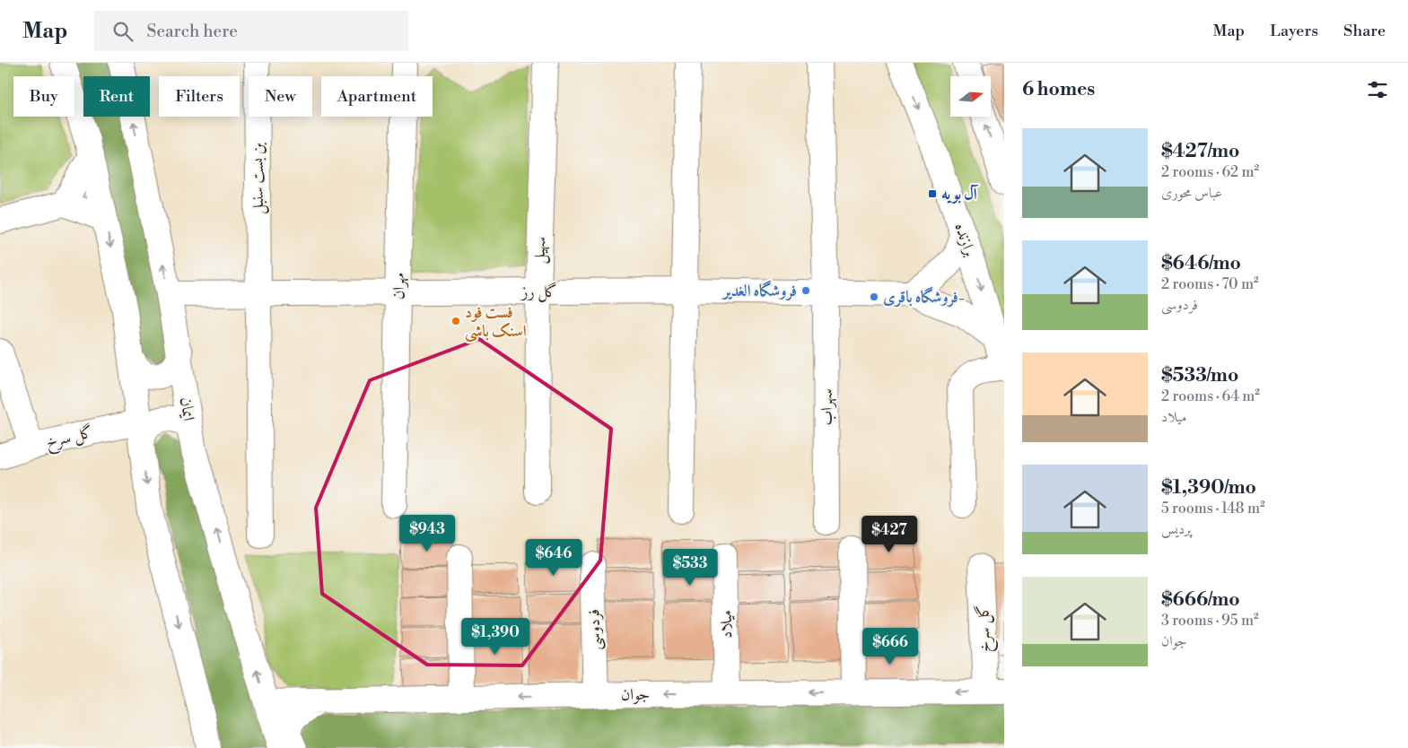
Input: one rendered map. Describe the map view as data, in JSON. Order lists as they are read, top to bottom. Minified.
{"streets":{"street":["بن بست سنبل","برازنده","سهیل","مهران","گل رز","سهراب","ایمان","گل سرخ","میلاد","فردوسی","جوان"]},"crossings":[["بن بست سنبل","گل رز"],["برازنده","گل رز"],["سهیل","گل رز"],["مهران","گل رز"],["گل رز","سهراب"],["گل رز","ایمان"],["ایمان","جوان"],["گل سرخ","جوان"],["میلاد","جوان"],["فردوسی","جوان"]],"one_way":["برازنده","جوان"],"places":{"transit":["آل بویه"],"other":["فروشگاه الغدیر","فروشگاه باقری-","فست فود اسنک باشی"]},"north":"right","page":{"header":"Map","search":"Search here","nav":["Map","Layers","Share"],"heading":"6 homes","chip":["Buy","Rent","Filters","New","Apartment"],"list":[{"name":"$427/mo","note":"2 rooms · 62 m² · عباس محوری"},{"name":"$646/mo","note":"2 rooms · 70 m² · فردوسی"},{"name":"$533/mo","note":"2 rooms · 64 m² · میلاد"},{"name":"$1,390/mo","note":"5 rooms · 148 m² · پردیس"},{"name":"$666/mo","note":"3 rooms · 95 m² · جوان"}],"price":["$943","$427","$646","$533","$1,390","$666"]}}
